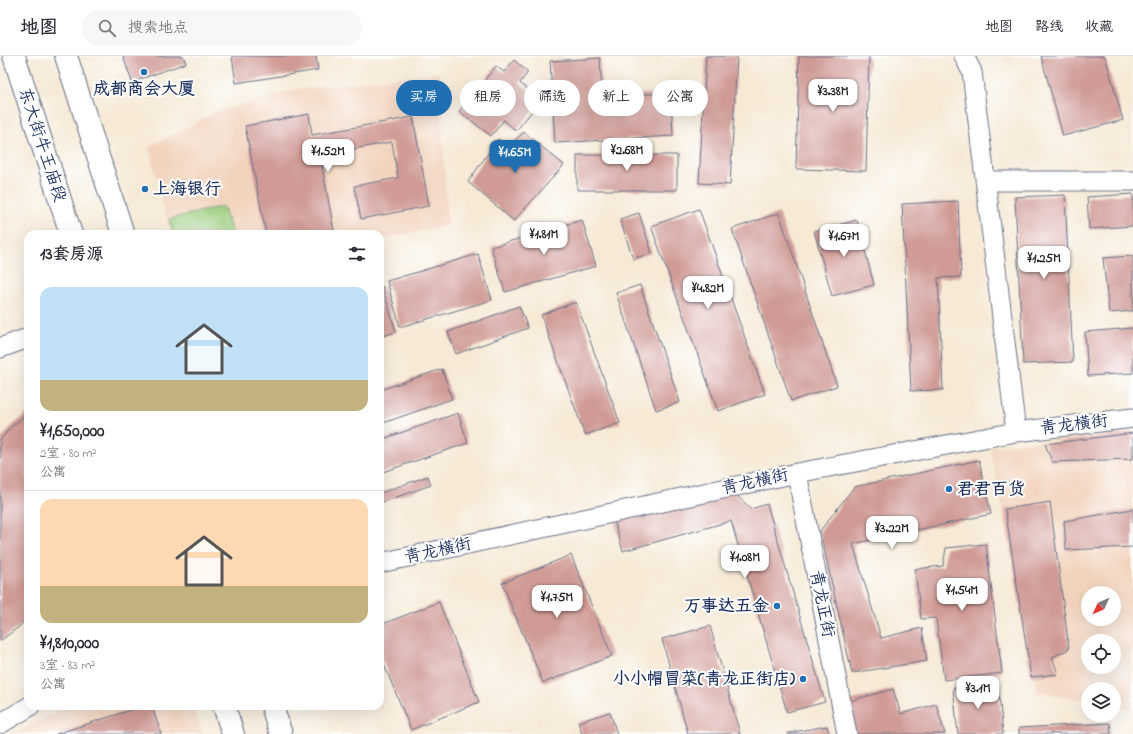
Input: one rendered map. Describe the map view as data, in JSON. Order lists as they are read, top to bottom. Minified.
{"streets":{"main road":["东大街牛王庙段"],"street":["青龙横街","青龙正街"]},"crossings":[["青龙横街","青龙正街"]],"places":["成都商会大厦","上海银行","君君百货","万事达五金","小小帽冒菜(青龙正街店)"],"north":"bottom left","page":{"header":"地图","search":"搜索地点","nav":["地图","路线","收藏"],"price":["¥3.38M","¥2.68M","¥1.52M","¥1.65M","¥1.81M","¥1.67M","¥1.25M","¥4.82M","¥3.22M","¥1.08M","¥1.54M","¥1.75M","¥3.1M"],"chip":["买房","租房","筛选","新上","公寓"],"heading":"13套房源","list":[{"name":"¥1,650,000","note":"2室 · 80 m² · 公寓"},{"name":"¥1,810,000","note":"3室 · 83 m² · 公寓"}]}}
